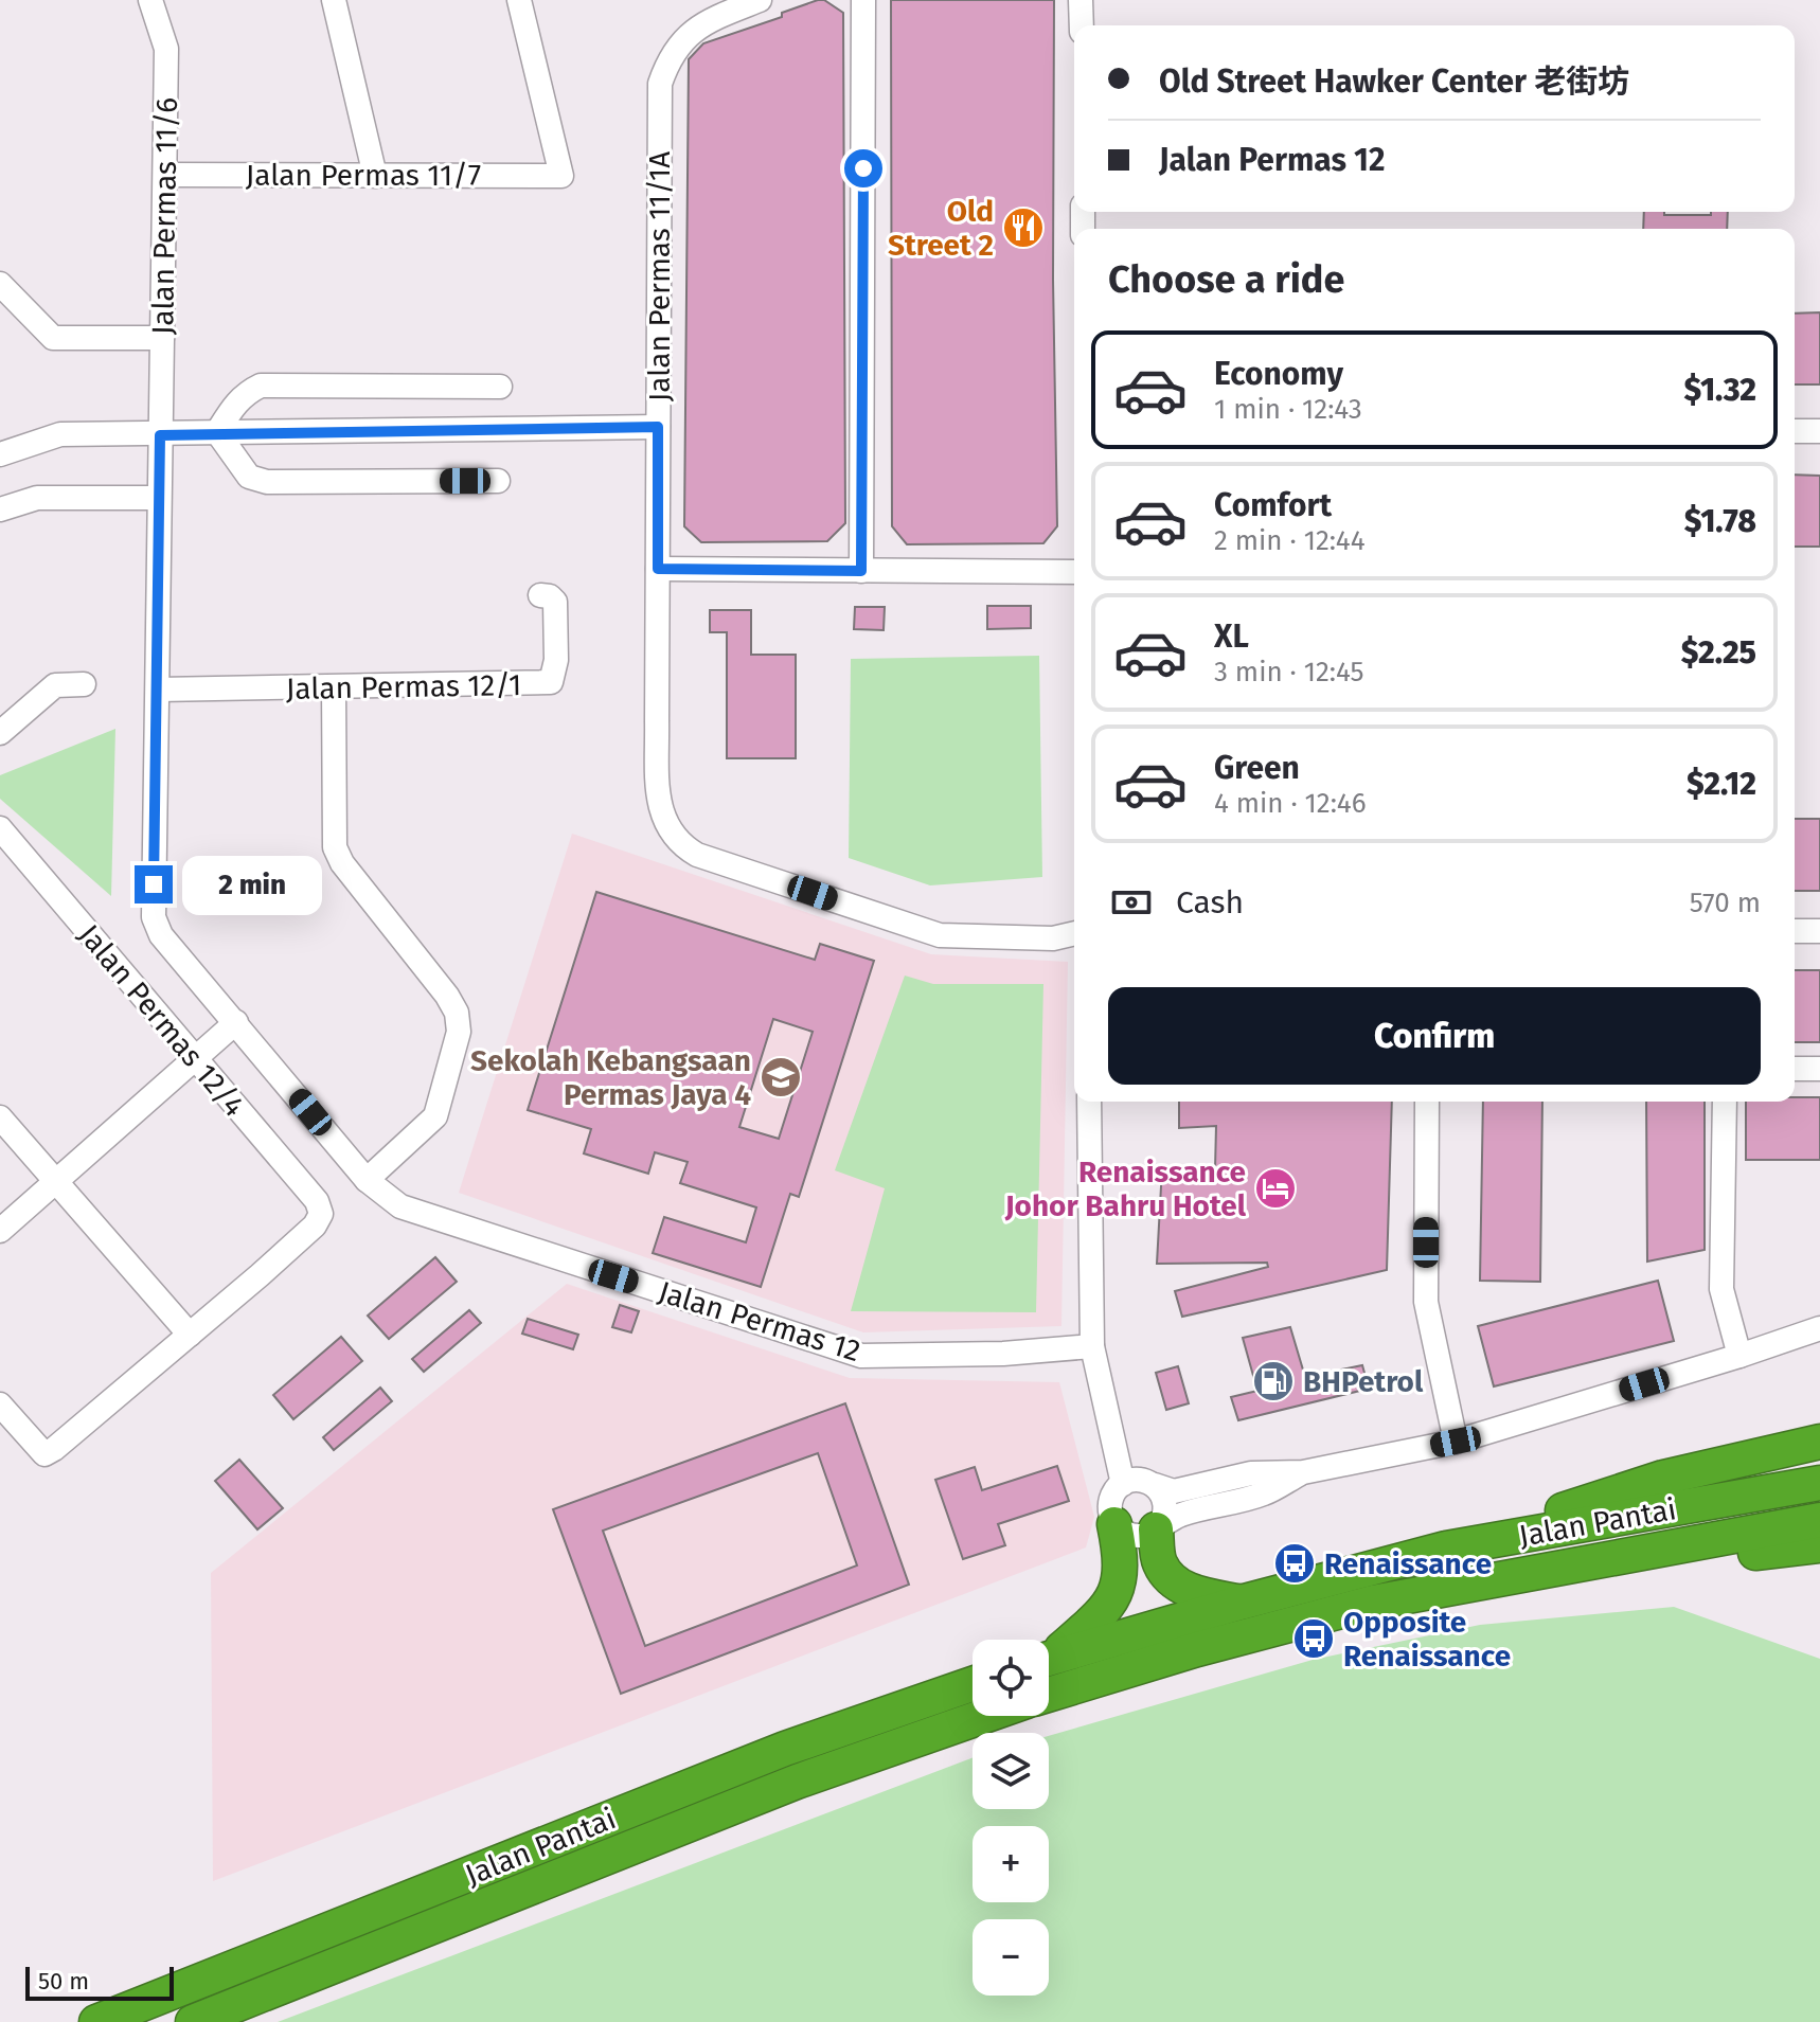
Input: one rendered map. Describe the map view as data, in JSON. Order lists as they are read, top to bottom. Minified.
{"streets":{"highway":["Jalan Pantai"],"street":["Jalan Permas 11/7","Jalan Permas 11/6","Jalan Permas 11/1A","Jalan Permas 12/1","Jalan Permas 12/4","Jalan Permas 12"]},"crossings":[["Jalan Permas 11/7","Jalan Permas 11/6"],["Jalan Permas 11/6","Jalan Permas 12"],["Jalan Permas 12/1","Jalan Permas 12"]],"places":{"restaurant":["Old Street 2"],"school or university":["Sekolah Kebangsaan Permas Jaya 4"],"hotel":["Renaissance Johor Bahru Hotel"],"fuel station":["BHPetrol"],"bus stop":["Renaissance","Opposite Renaissance"]},"scale_bar":"50 m","page":{"banner":["Old Street Hawker Center 老街坊","Jalan Permas 12"],"heading":"Choose a ride","list":[{"name":"Economy","note":"1 min · 12:43","value":"$1.32"},{"name":"Comfort","note":"2 min · 12:44","value":"$1.78"},{"name":"XL","note":"3 min · 12:45","value":"$2.25"},{"name":"Green","note":"4 min · 12:46","value":"$2.12"}],"bubble":"2 min","pay":["Cash","570 m"],"buttons":"Confirm","map_buttons":["+","−"],"scale":"50 m"}}
